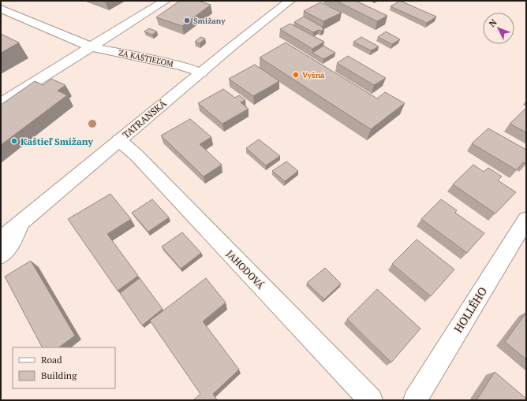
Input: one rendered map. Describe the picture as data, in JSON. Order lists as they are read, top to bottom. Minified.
{"streets":{"street":["ZA KAŠTIEĽOM","TATRANSKÁ","JAHODOVÁ","HOLLÉHO"]},"crossings":[["ZA KAŠTIEĽOM","TATRANSKÁ"],["TATRANSKÁ","JAHODOVÁ"]],"places":["Smižany","Vyšná","Kaštieľ Smižany"],"legend":["Road","Building"],"north":"top left"}
